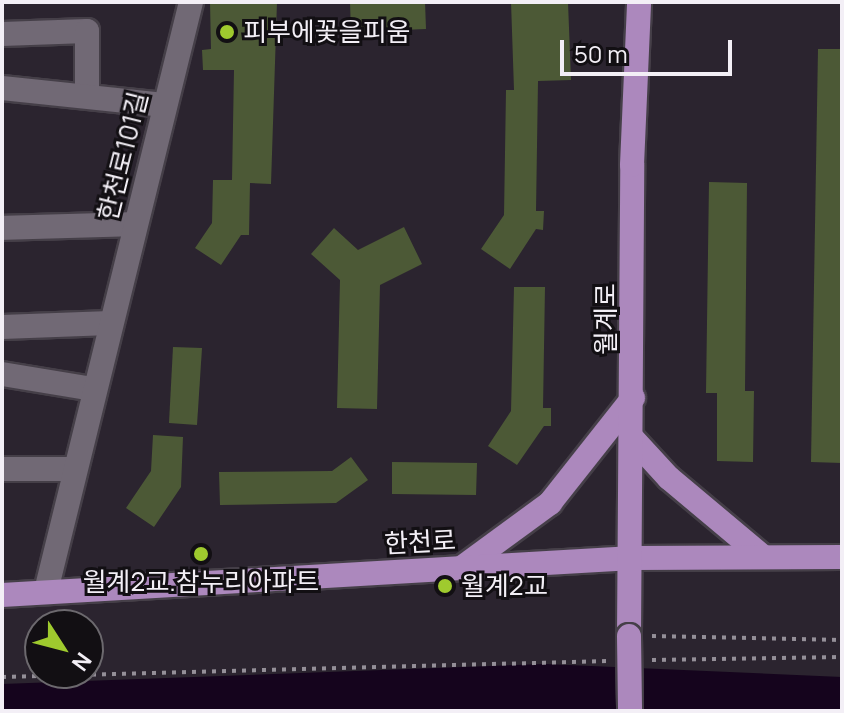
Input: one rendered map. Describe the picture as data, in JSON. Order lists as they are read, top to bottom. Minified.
{"streets":{"main road":["월계로","한천로"],"street":["한천로101길"]},"crossings":[["한천로101길","한천로"],["월계로","한천로"]],"places":["피부에꽃을피움","월계2교.참누리아파트","월계2교"],"scale_bar":"50 m","north":"bottom right"}
